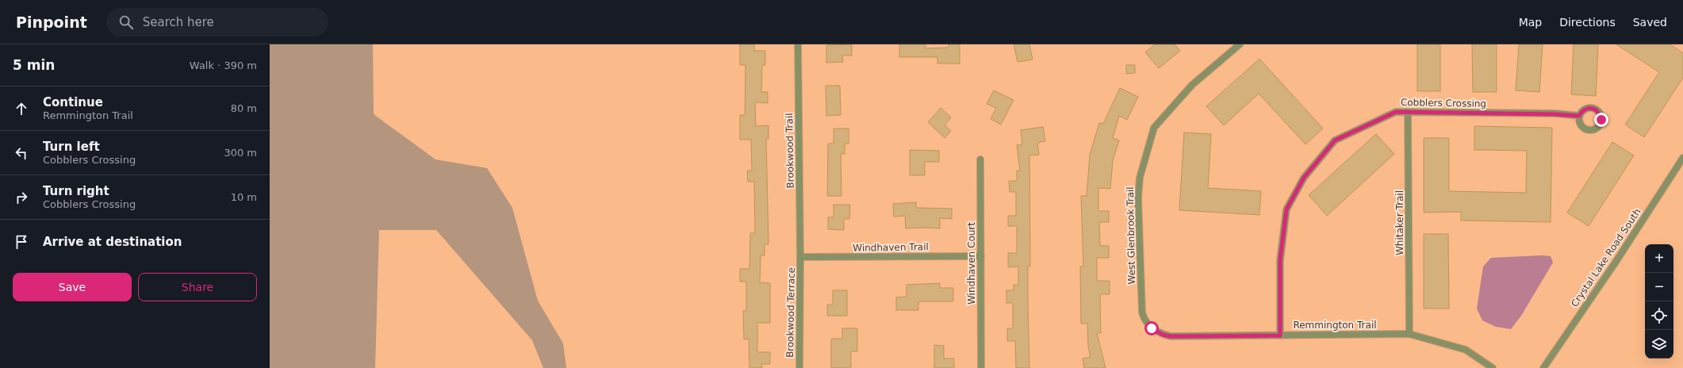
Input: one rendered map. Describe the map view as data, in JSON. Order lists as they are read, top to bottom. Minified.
{"streets":{"street":["Cobblers Crossing","Brookwood Trail","Whitaker Trail","West Glenbrook Trail","Windhaven Trail","Crystal Lake Road South","Windhaven Court","Brookwood Terrace","Remmington Trail"]},"crossings":[["Cobblers Crossing","Whitaker Trail"],["Cobblers Crossing","Remmington Trail"],["Brookwood Trail","Windhaven Trail"],["Brookwood Trail","Brookwood Terrace"],["Whitaker Trail","Remmington Trail"],["West Glenbrook Trail","Remmington Trail"],["Windhaven Trail","Windhaven Court"],["Windhaven Trail","Brookwood Terrace"]],"page":{"header":"Pinpoint","search":"Search here","nav":["Map","Directions","Saved"],"heading":["5 min","Walk · 390 m"],"list":[["Continue","Remmington Trail","80 m"],["Turn left","Cobblers Crossing","300 m"],["Turn right","Cobblers Crossing","10 m"],"Arrive at destination"],"map_buttons":["+","−"],"buttons":["Save","Share"]}}
